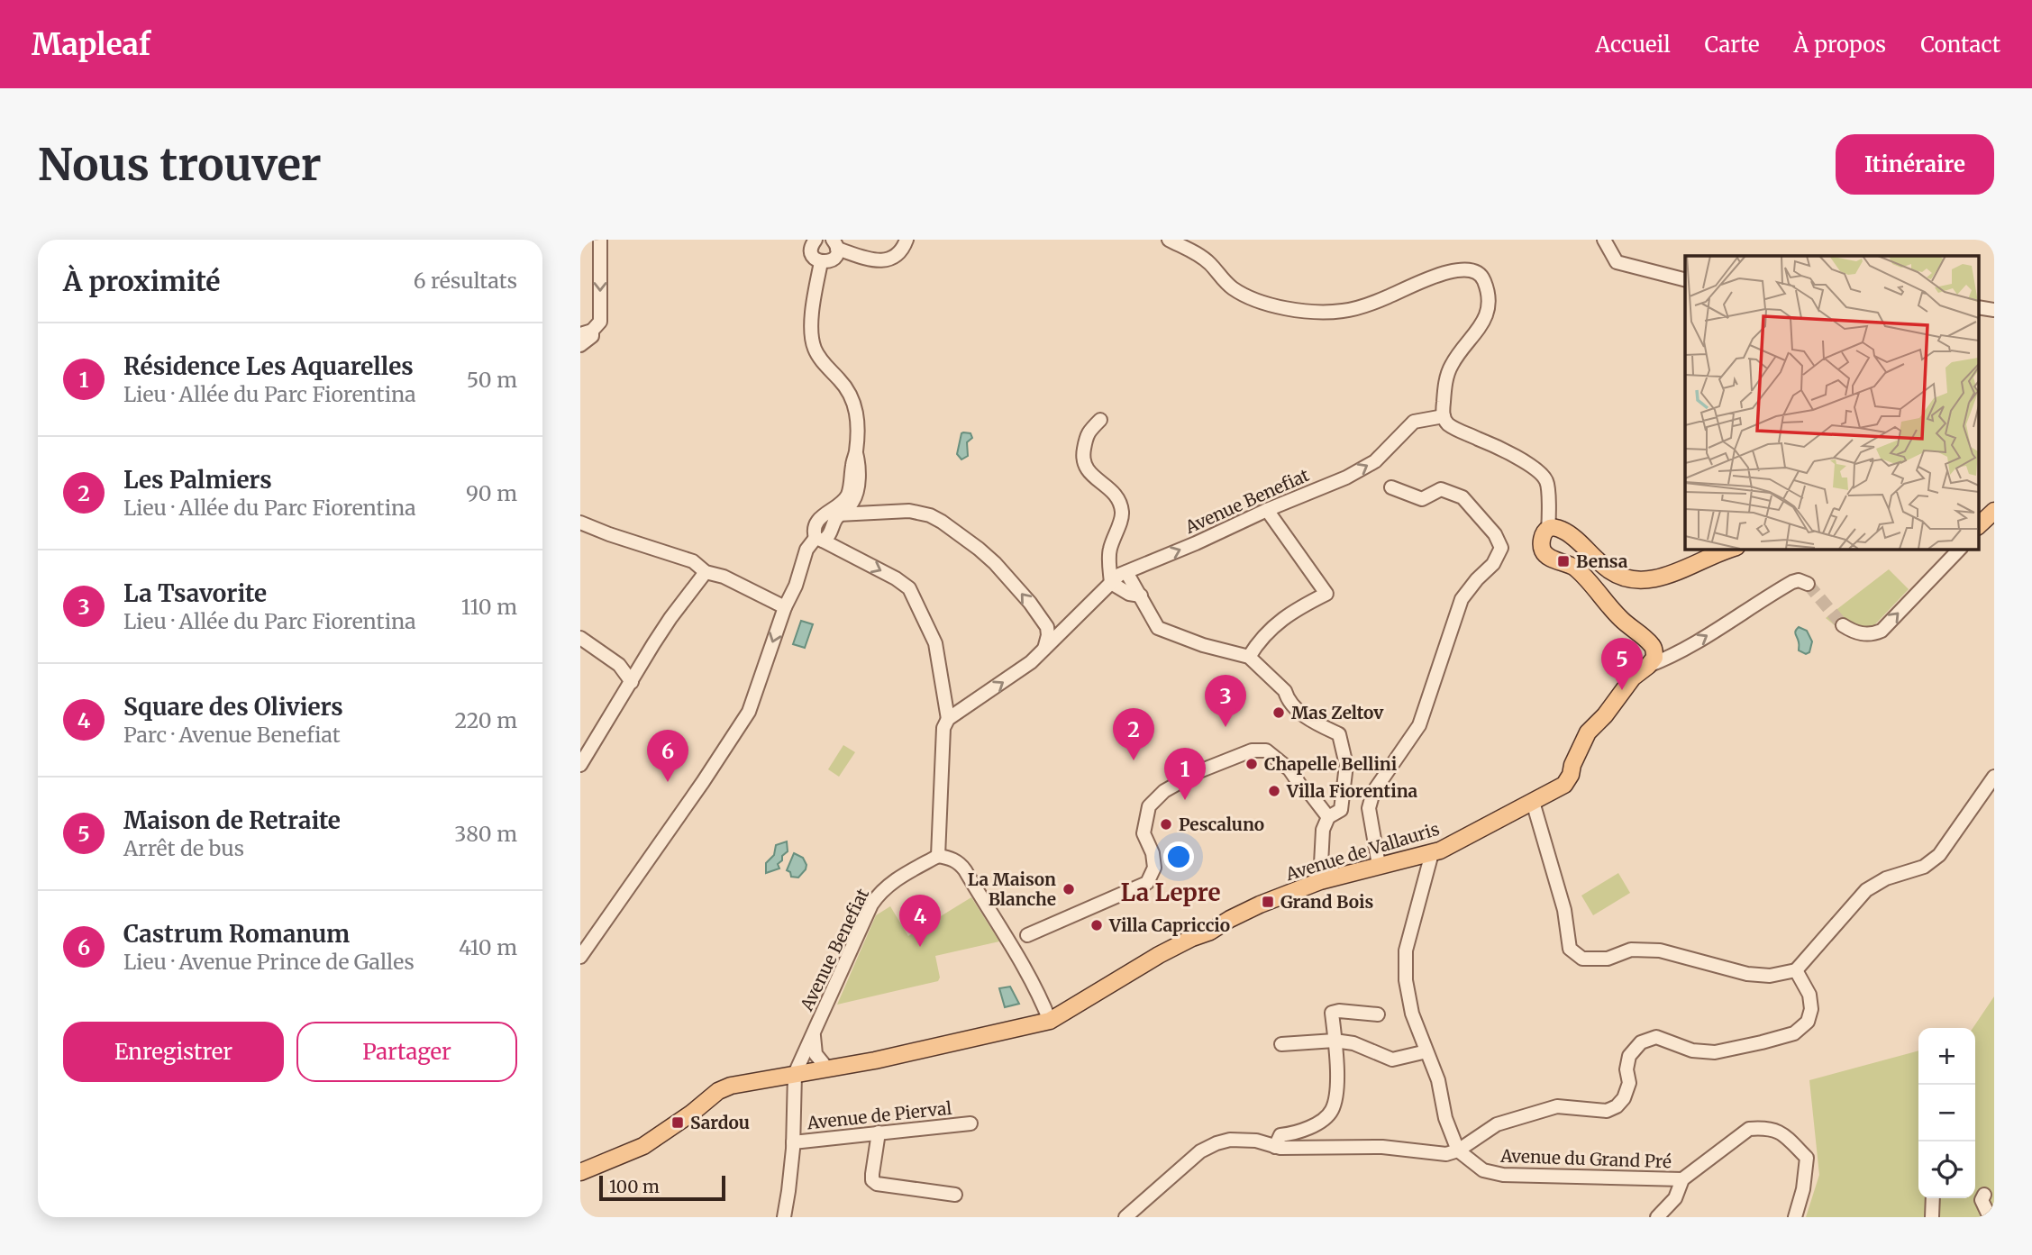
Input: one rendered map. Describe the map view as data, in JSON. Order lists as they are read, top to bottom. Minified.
{"streets":{"main road":["Avenue de Vallauris"],"street":["Avenue Benefiat","Avenue de Pierval","Avenue du Grand Pré"]},"crossings":[["Avenue Benefiat","Avenue de Vallauris"]],"one_way":["Avenue Benefiat"],"districts":["La Lepre"],"places":{"transit":["Bensa","Grand Bois","Sardou"],"other":["Mas Zeltov","Chapelle Bellini","Villa Fiorentina","Pescaluno","La Maison Blanche","Villa Capriccio"]},"scale_bar":"100 m","page":{"header":"Mapleaf","nav":["Accueil","Carte","À propos","Contact"],"buttons":["Itinéraire",["Enregistrer","Partager"]],"title":"Nous trouver","heading":["À proximité","6 résultats"],"list":[{"mark":"1","name":"Résidence Les Aquarelles","note":"Lieu · Allée du Parc Fiorentina","value":"50 m"},{"mark":"2","name":"Les Palmiers","note":"Lieu · Allée du Parc Fiorentina","value":"90 m"},{"mark":"3","name":"La Tsavorite","note":"Lieu · Allée du Parc Fiorentina","value":"110 m"},{"mark":"4","name":"Square des Oliviers","note":"Parc · Avenue Benefiat","value":"220 m"},{"mark":"5","name":"Maison de Retraite","note":"Arrêt de bus","value":"380 m"},{"mark":"6","name":"Castrum Romanum","note":"Lieu · Avenue Prince de Galles","value":"410 m"}],"pins":["5","3","2","6","1","4"],"map_buttons":["+","−"],"scale":"100 m"}}
